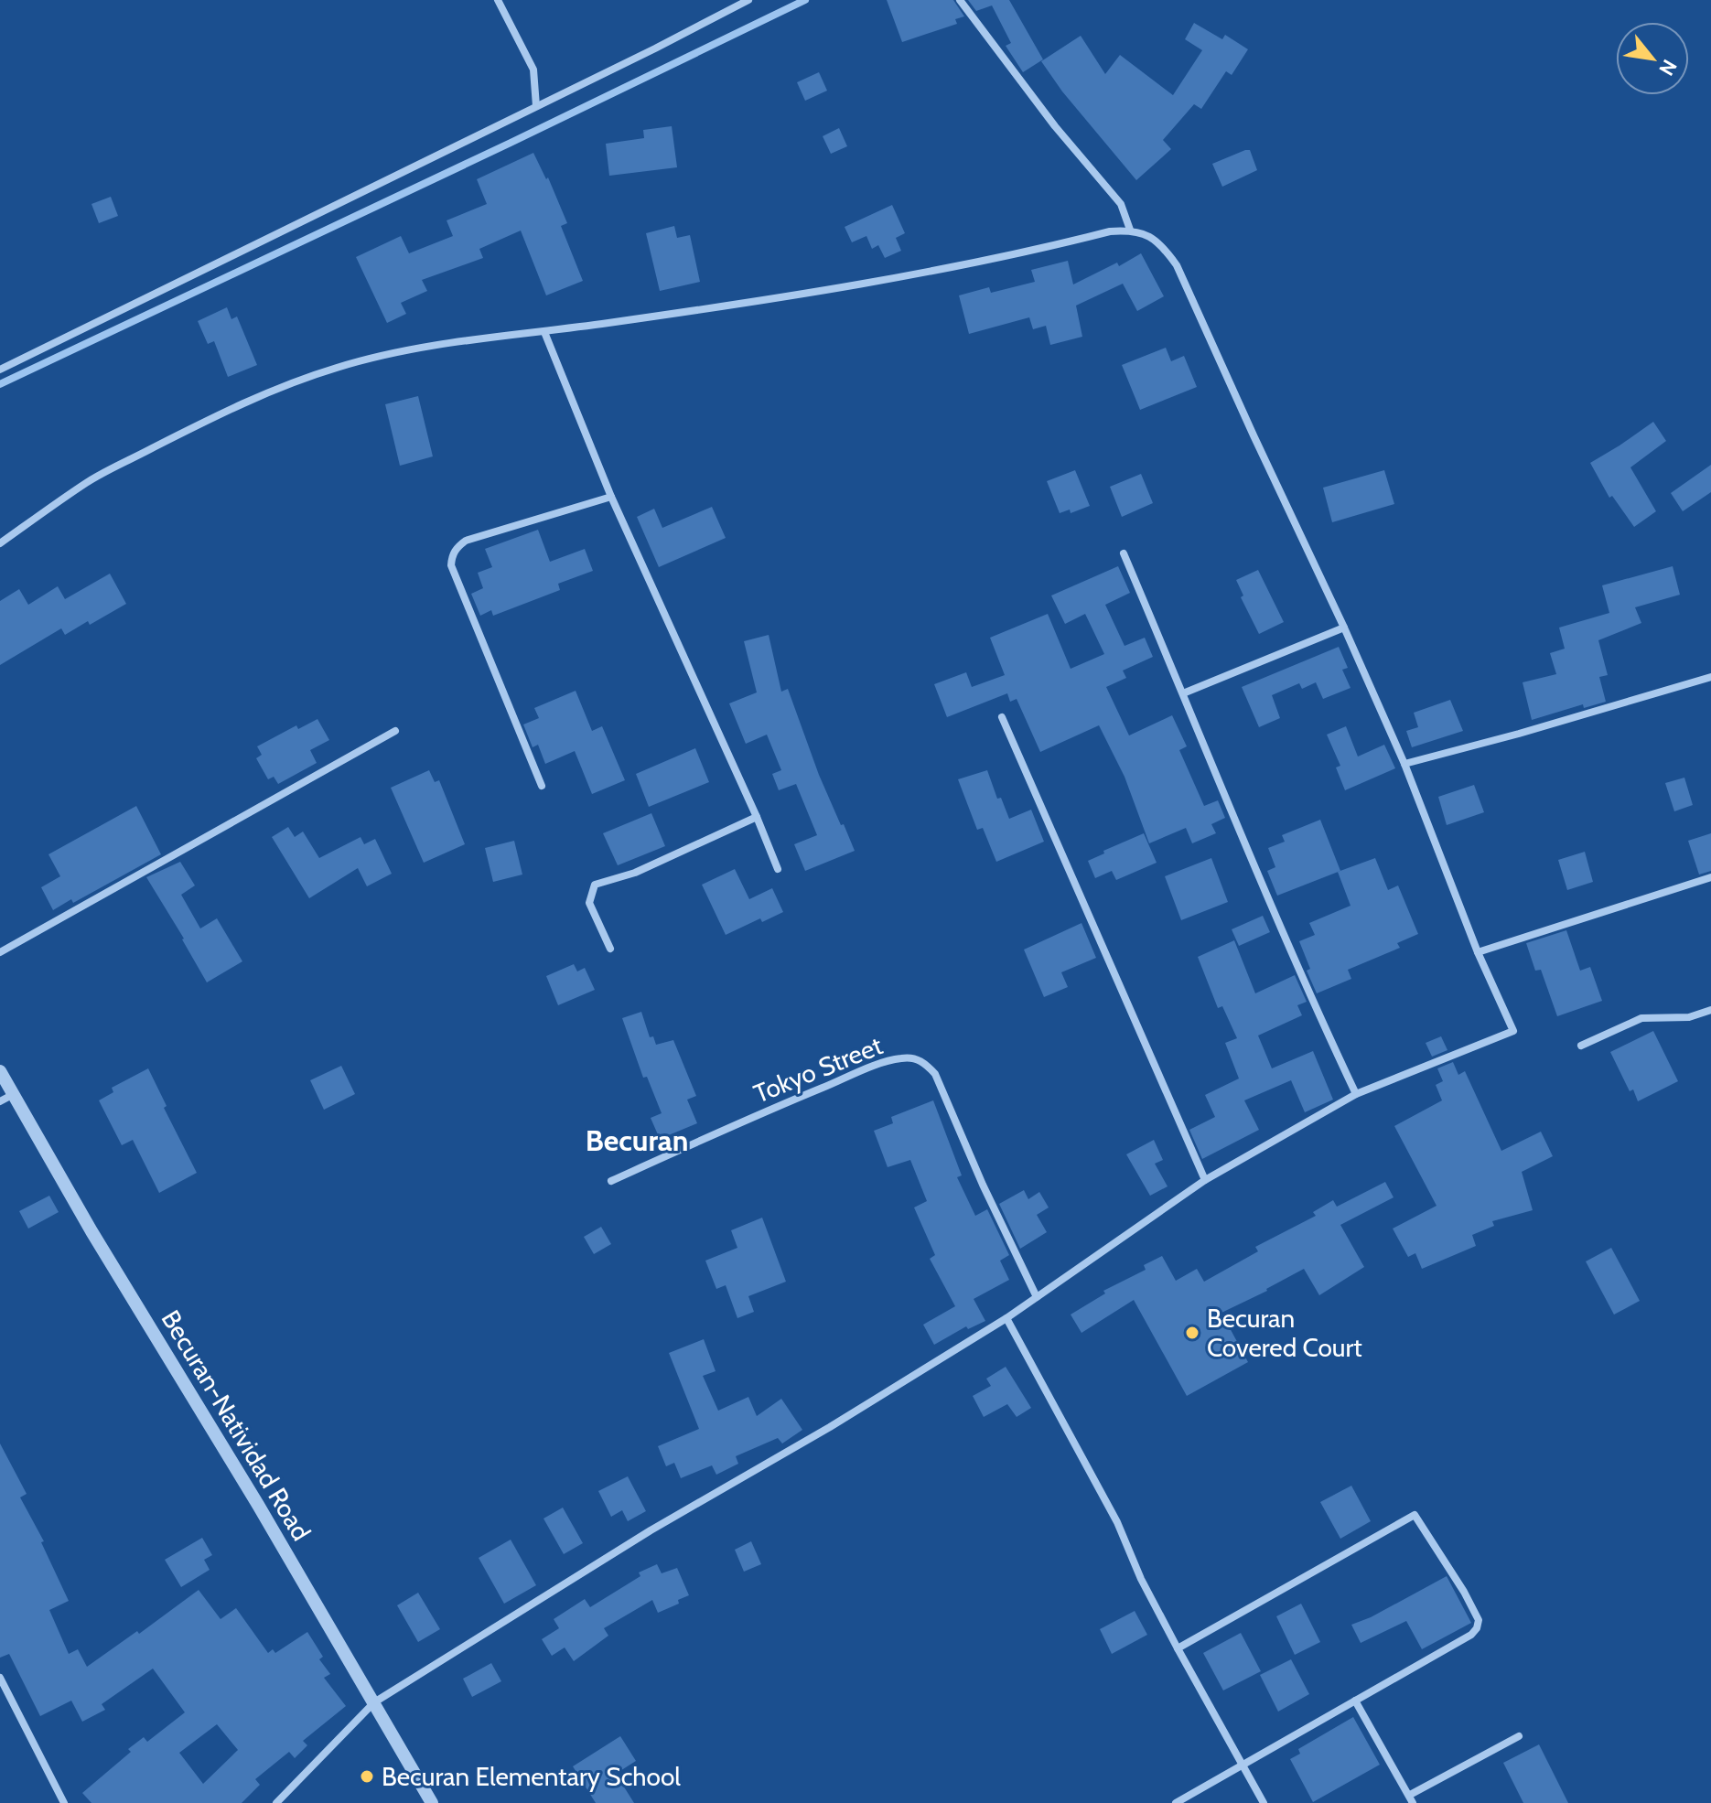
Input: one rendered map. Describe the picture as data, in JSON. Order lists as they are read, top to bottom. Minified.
{"streets":{"street":["Tokyo Street","Becuran-Natividad Road"]},"districts":["Becuran"],"places":["Becuran Covered Court","Becuran Elementary School"],"north":"bottom right"}
